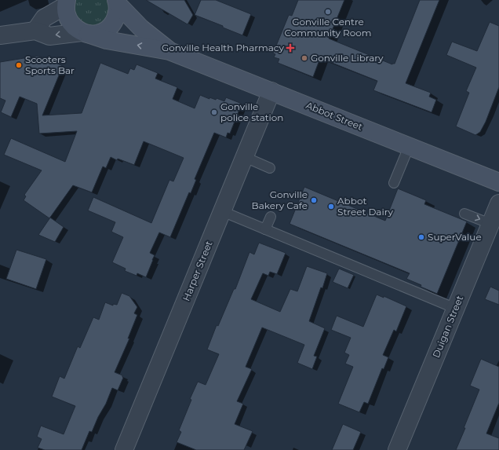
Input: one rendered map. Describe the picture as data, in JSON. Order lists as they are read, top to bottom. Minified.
{"streets":{"street":["Abbot Street","Harper Street","Duigan Street"]},"crossings":[["Abbot Street","Harper Street"]],"places":{"other":["Gonville Centre Community Room","Gonville Library","Scooters Sports Bar","Gonville police station","Gonville Bakery Cafe","Abbot Street Dairy","SuperValue"],"health":["Gonville Health Pharmacy"]}}
